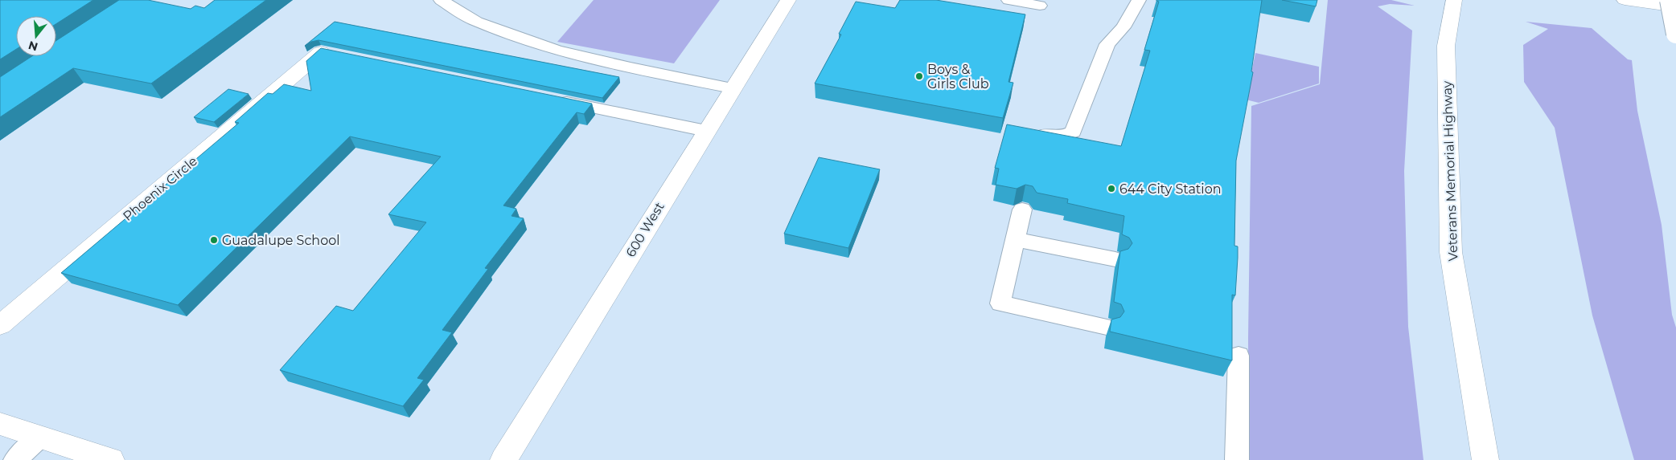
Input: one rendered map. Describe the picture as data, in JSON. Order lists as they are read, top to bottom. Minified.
{"streets":{"main road":["Veterans Memorial Highway","Phoenix Circle","600 West"]},"places":["Boys & Girls Club","644 City Station","Guadalupe School"],"north":"bottom"}
